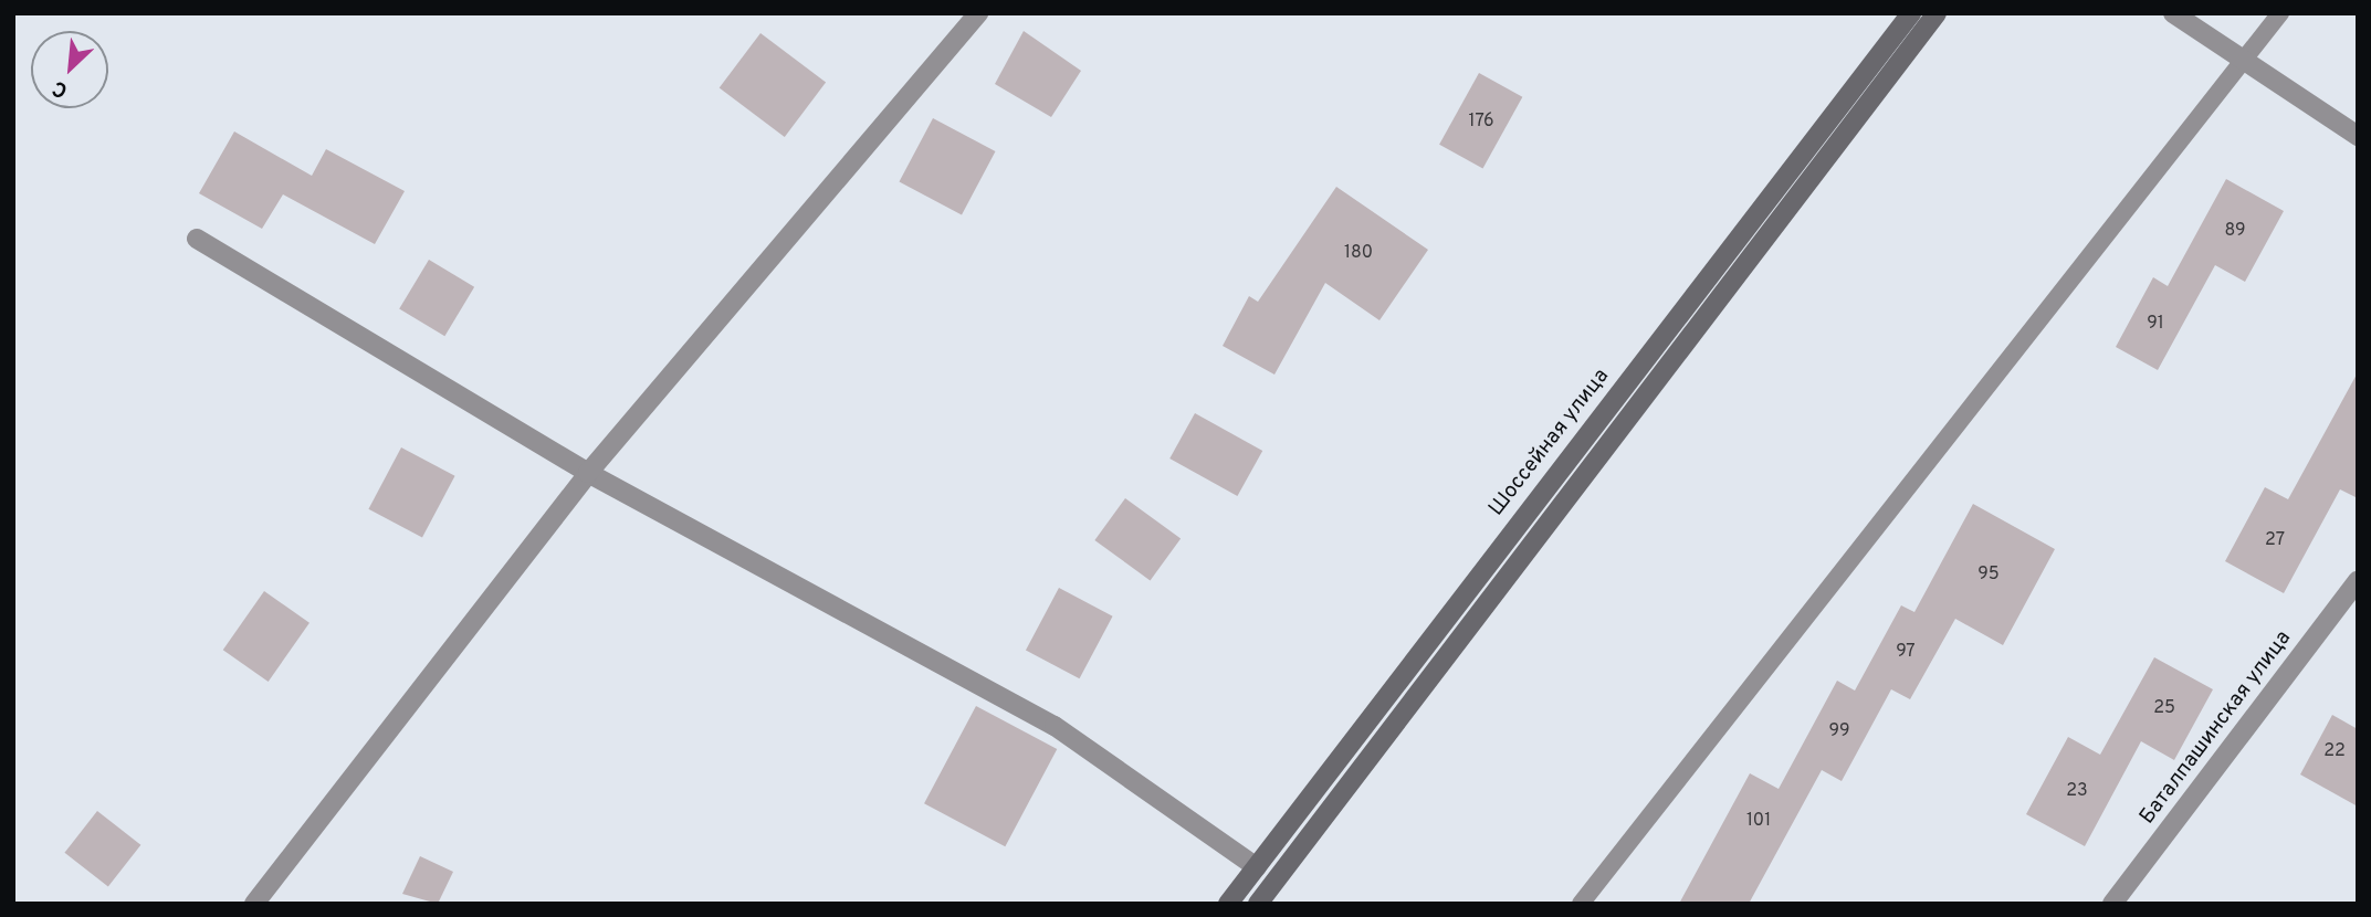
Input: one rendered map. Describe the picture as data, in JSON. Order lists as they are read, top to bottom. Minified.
{"streets":{"main road":["Шоссейная улица"],"street":["Баталпашинская улица"]},"house_numbers":["176","89","180","91","27","95","97","25","99","22","23","101"],"north":"bottom left"}
